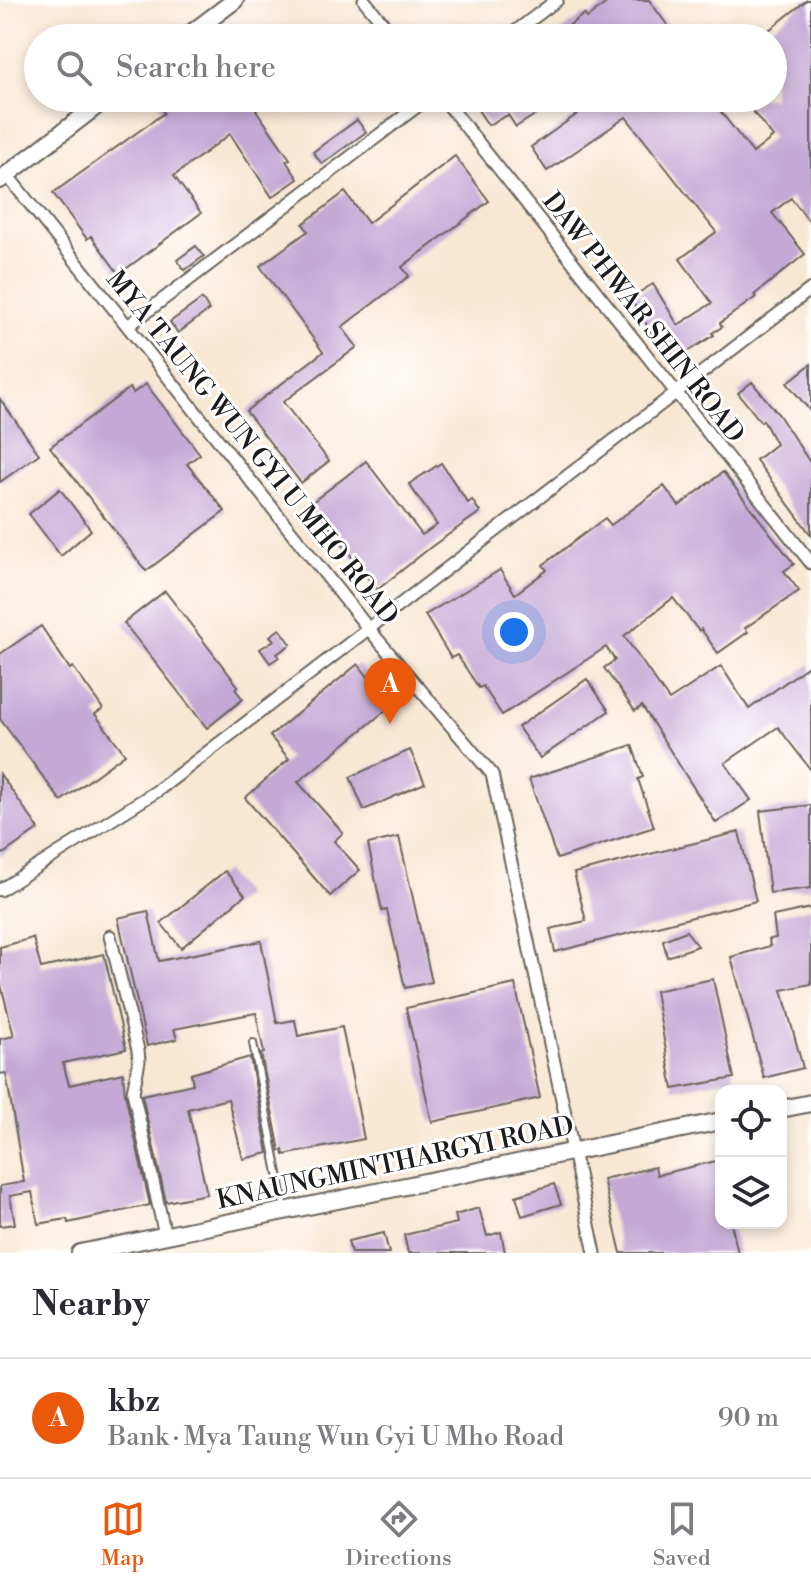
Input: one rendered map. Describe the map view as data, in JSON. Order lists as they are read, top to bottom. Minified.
{"streets":{"street":["DAW PHWAR SHIN ROAD","MYA TAUNG WUN GYI U MHO ROAD","KNAUNGMINTHARGYI ROAD"]},"crossings":[["MYA TAUNG WUN GYI U MHO ROAD","KNAUNGMINTHARGYI ROAD"]],"page":{"search":"Search here","pins":"A","heading":"Nearby","list":[{"mark":"A","name":"kbz","note":"Bank · Mya Taung Wun Gyi U Mho Road","value":"90 m"}],"nav":["Map","Directions","Saved"]}}
